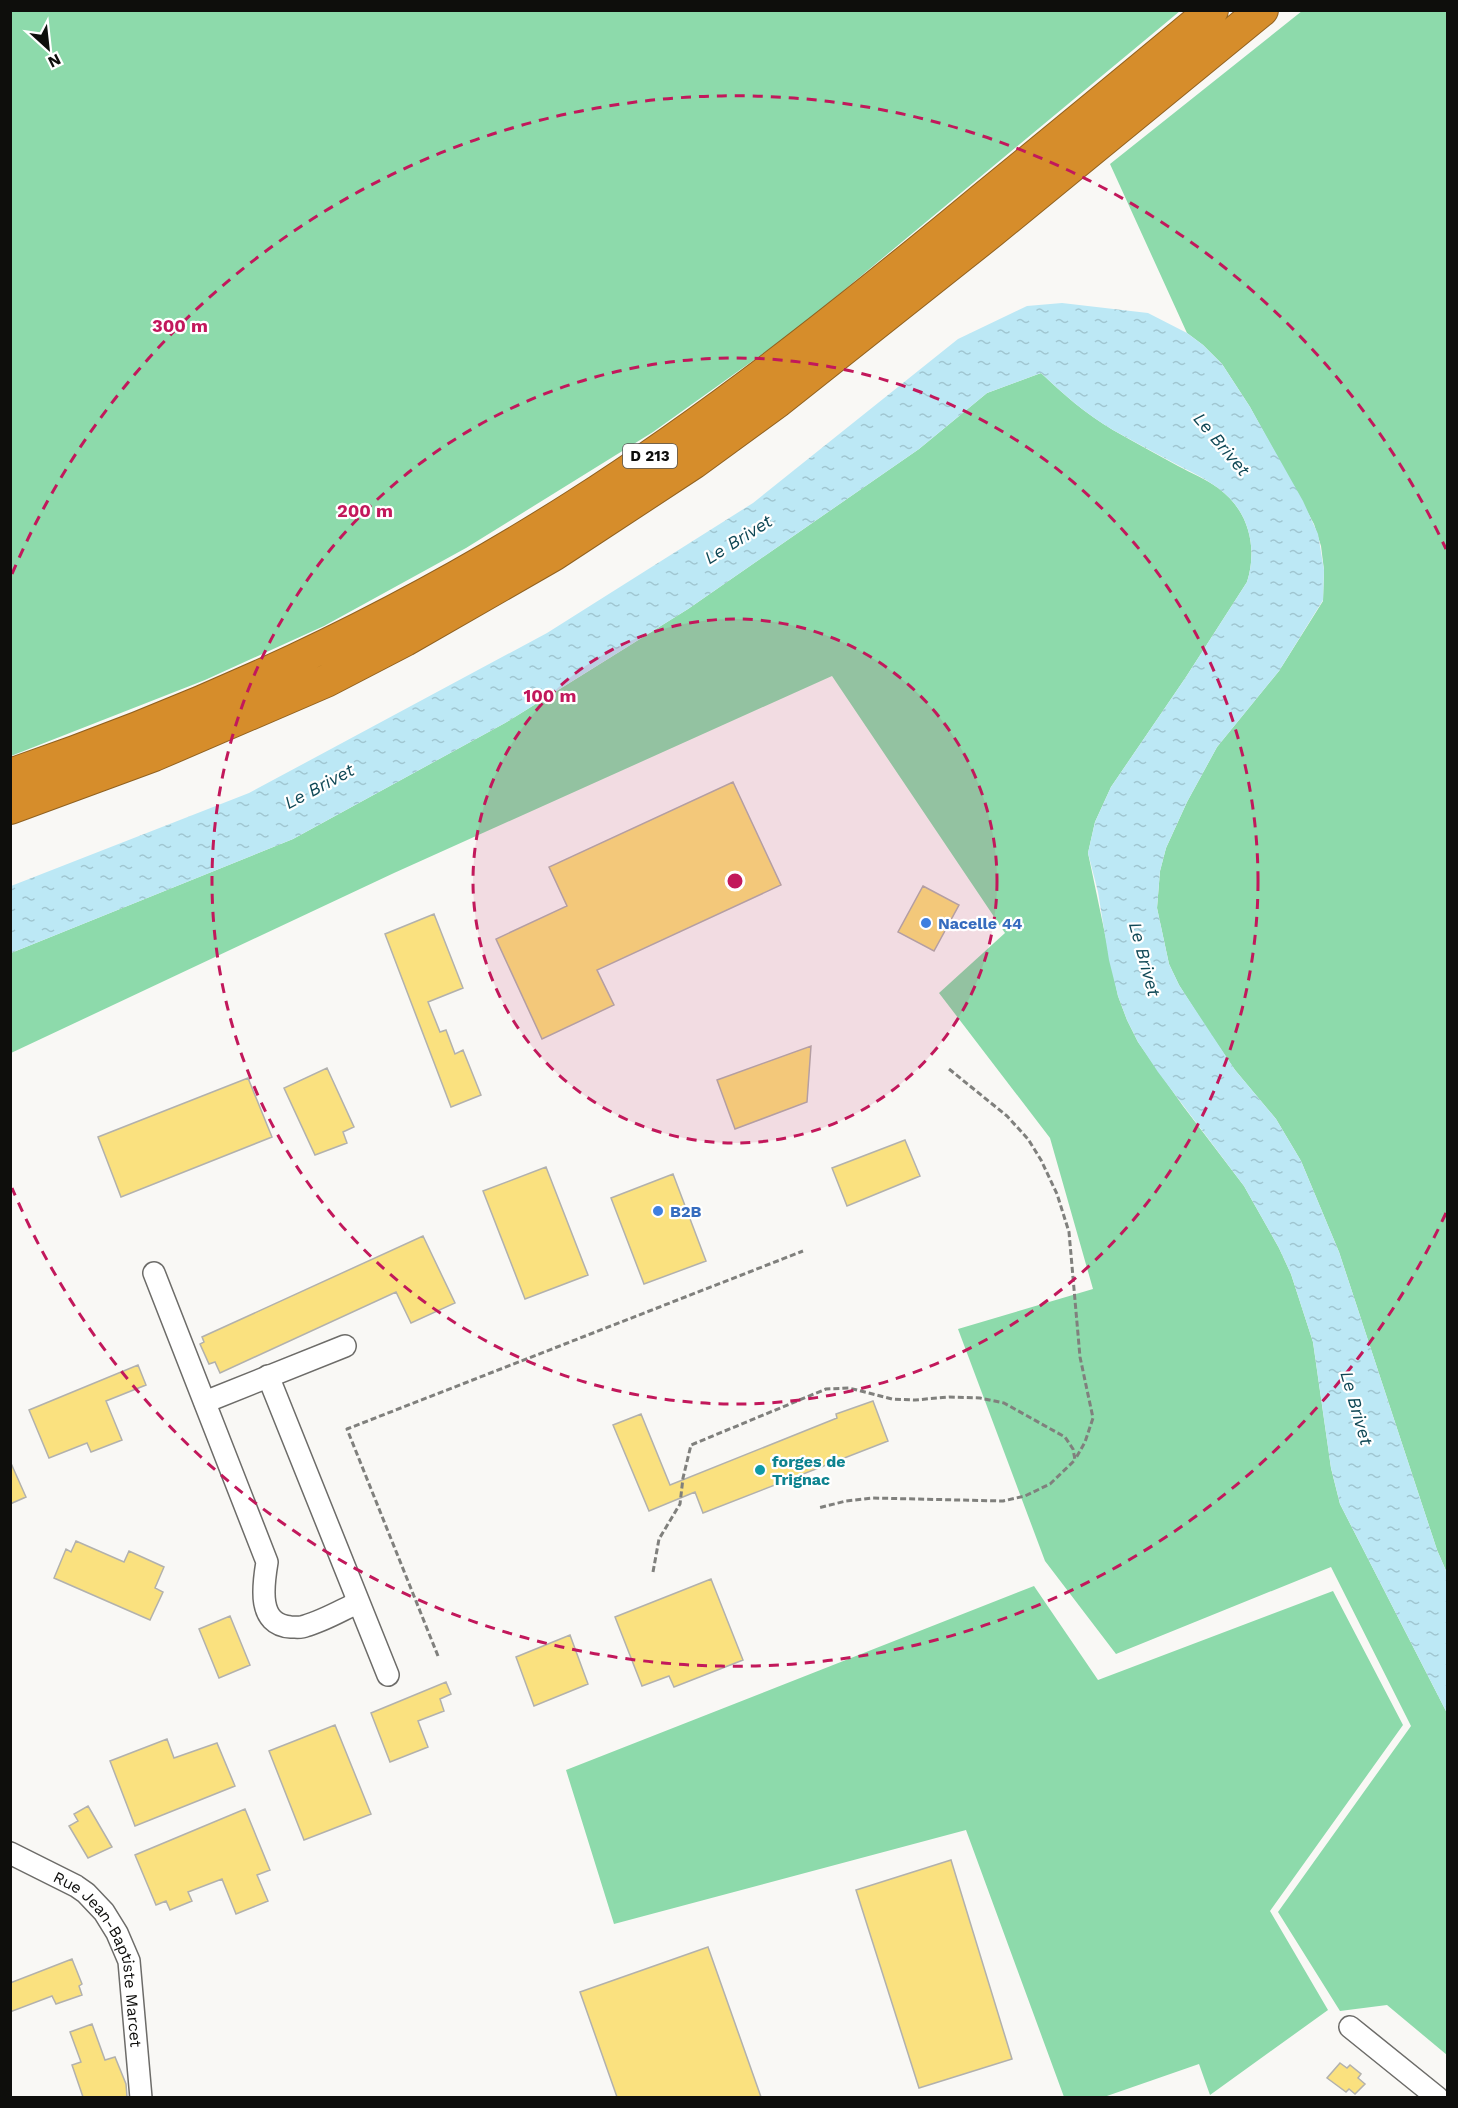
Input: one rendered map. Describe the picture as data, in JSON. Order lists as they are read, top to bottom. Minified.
{"streets":{"highway":["D 213"],"street":["Rue Jean-Baptiste Marcet"]},"water":["Le Brivet"],"places":["Nacelle 44","B2B","forges de Trignac"],"north":"bottom right","rings":["300 m","200 m","100 m"]}
